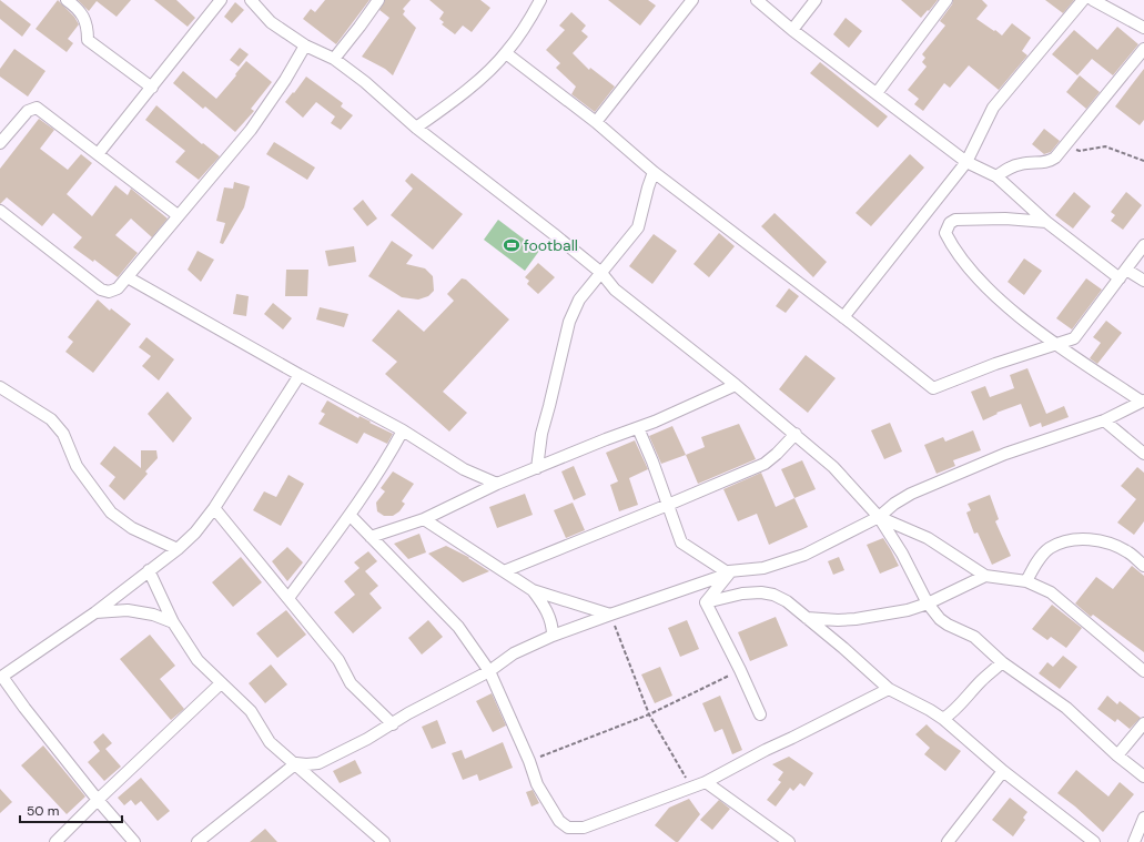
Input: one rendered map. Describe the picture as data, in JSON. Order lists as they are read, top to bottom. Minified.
{"places":{"sports":["football"]},"scale_bar":"50 m"}
